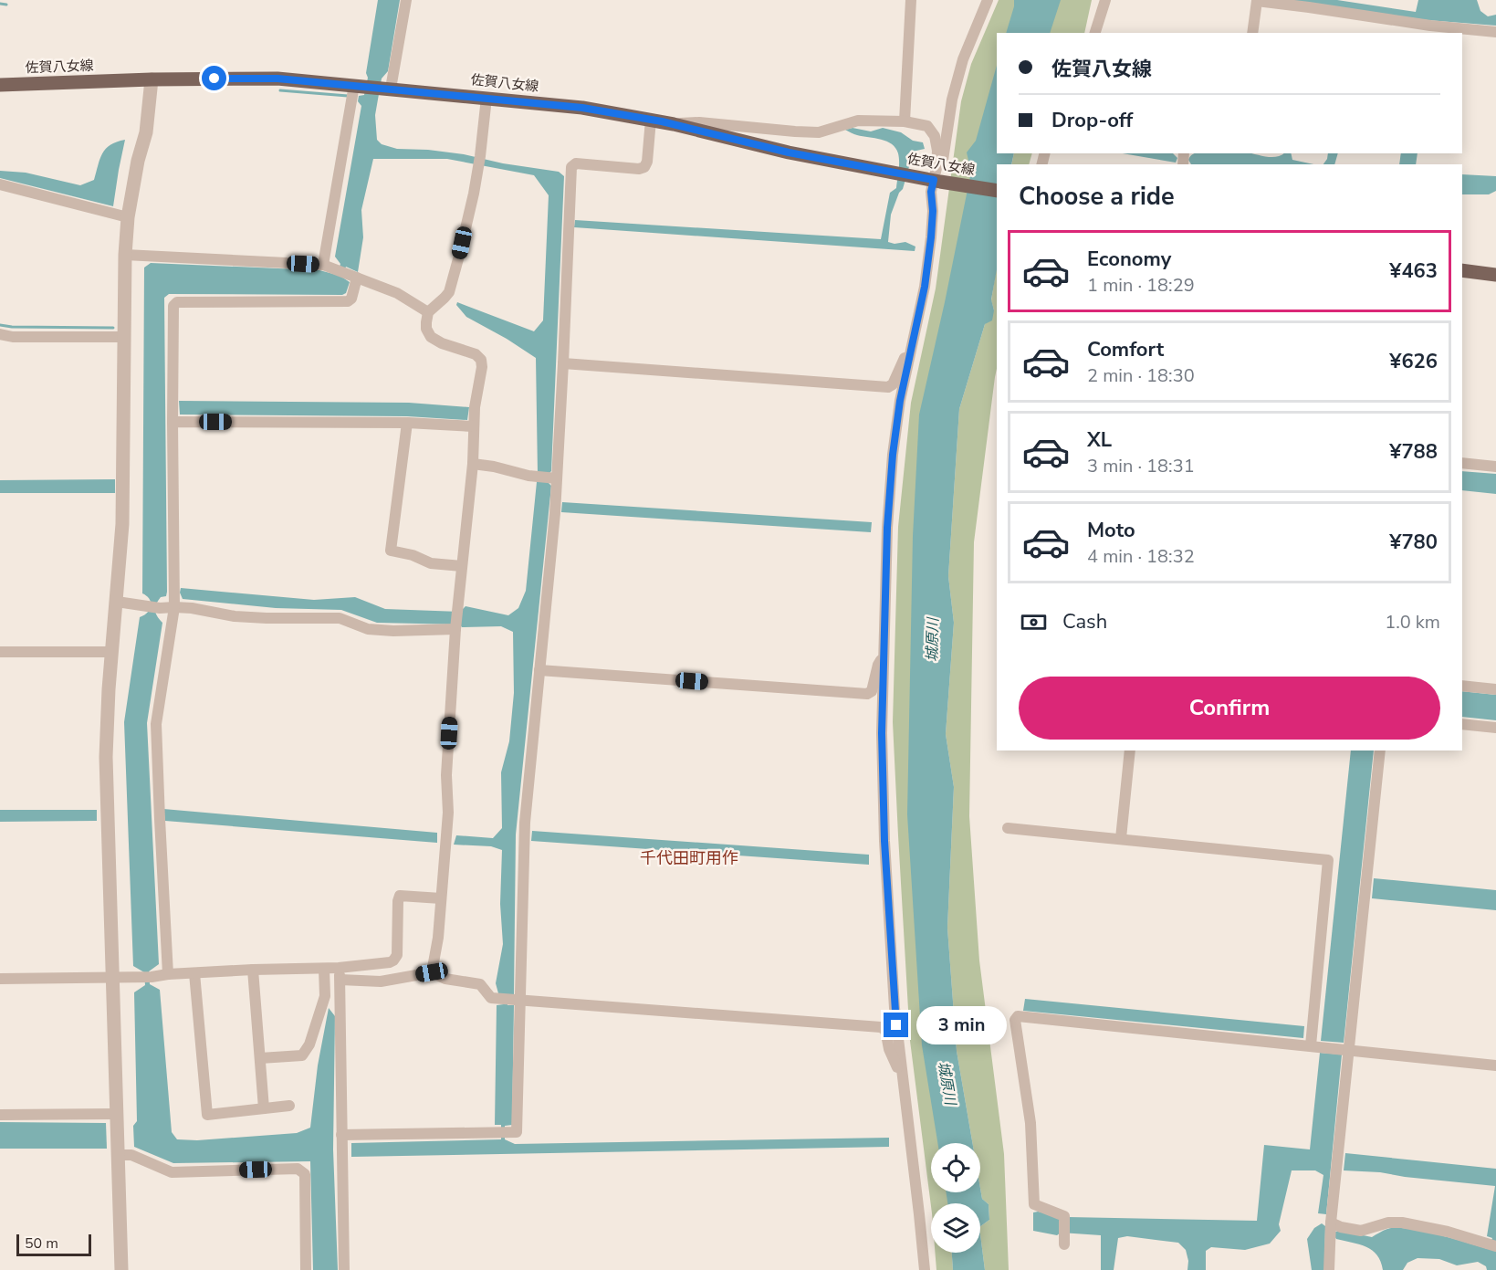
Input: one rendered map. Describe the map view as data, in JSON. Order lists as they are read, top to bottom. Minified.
{"streets":{"main road":["佐賀八女線"]},"districts":["千代田町用作"],"water":["城原川"],"scale_bar":"50 m","page":{"banner":["佐賀八女線","Drop-off"],"heading":"Choose a ride","list":[{"name":"Economy","note":"1 min · 18:29","value":"¥463"},{"name":"Comfort","note":"2 min · 18:30","value":"¥626"},{"name":"XL","note":"3 min · 18:31","value":"¥788"},{"name":"Moto","note":"4 min · 18:32","value":"¥780"}],"pay":["Cash","1.0 km"],"buttons":"Confirm","bubble":"3 min","scale":"50 m"}}
